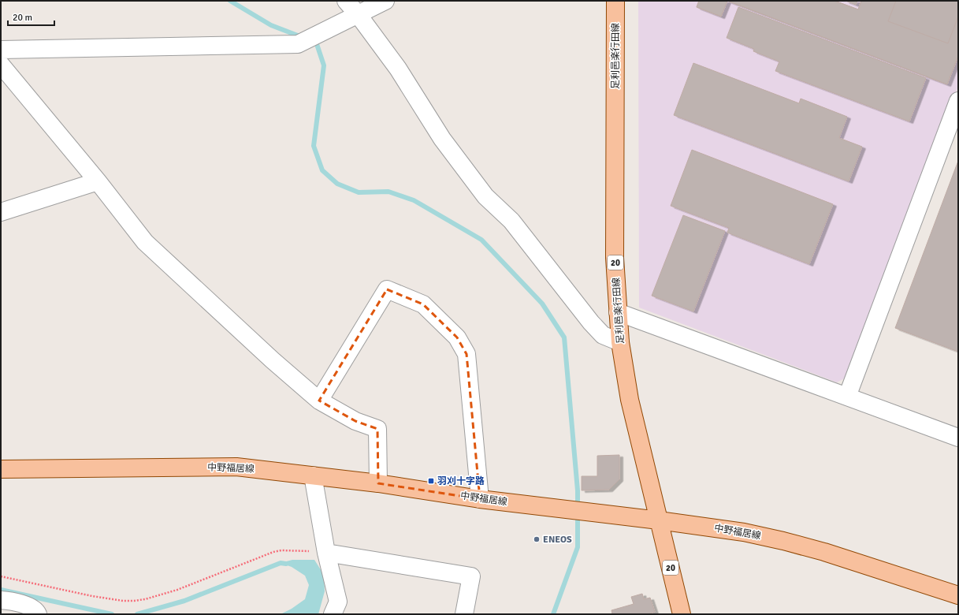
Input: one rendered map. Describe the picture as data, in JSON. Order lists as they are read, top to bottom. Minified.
{"streets":{"main road":["足利邑楽行田線","20","中野福居線"]},"crossings":[["足利邑楽行田線","中野福居線"]],"places":{"transit":["羽刈十字路"],"other":["ENEOS"]},"scale_bar":"20 m"}
